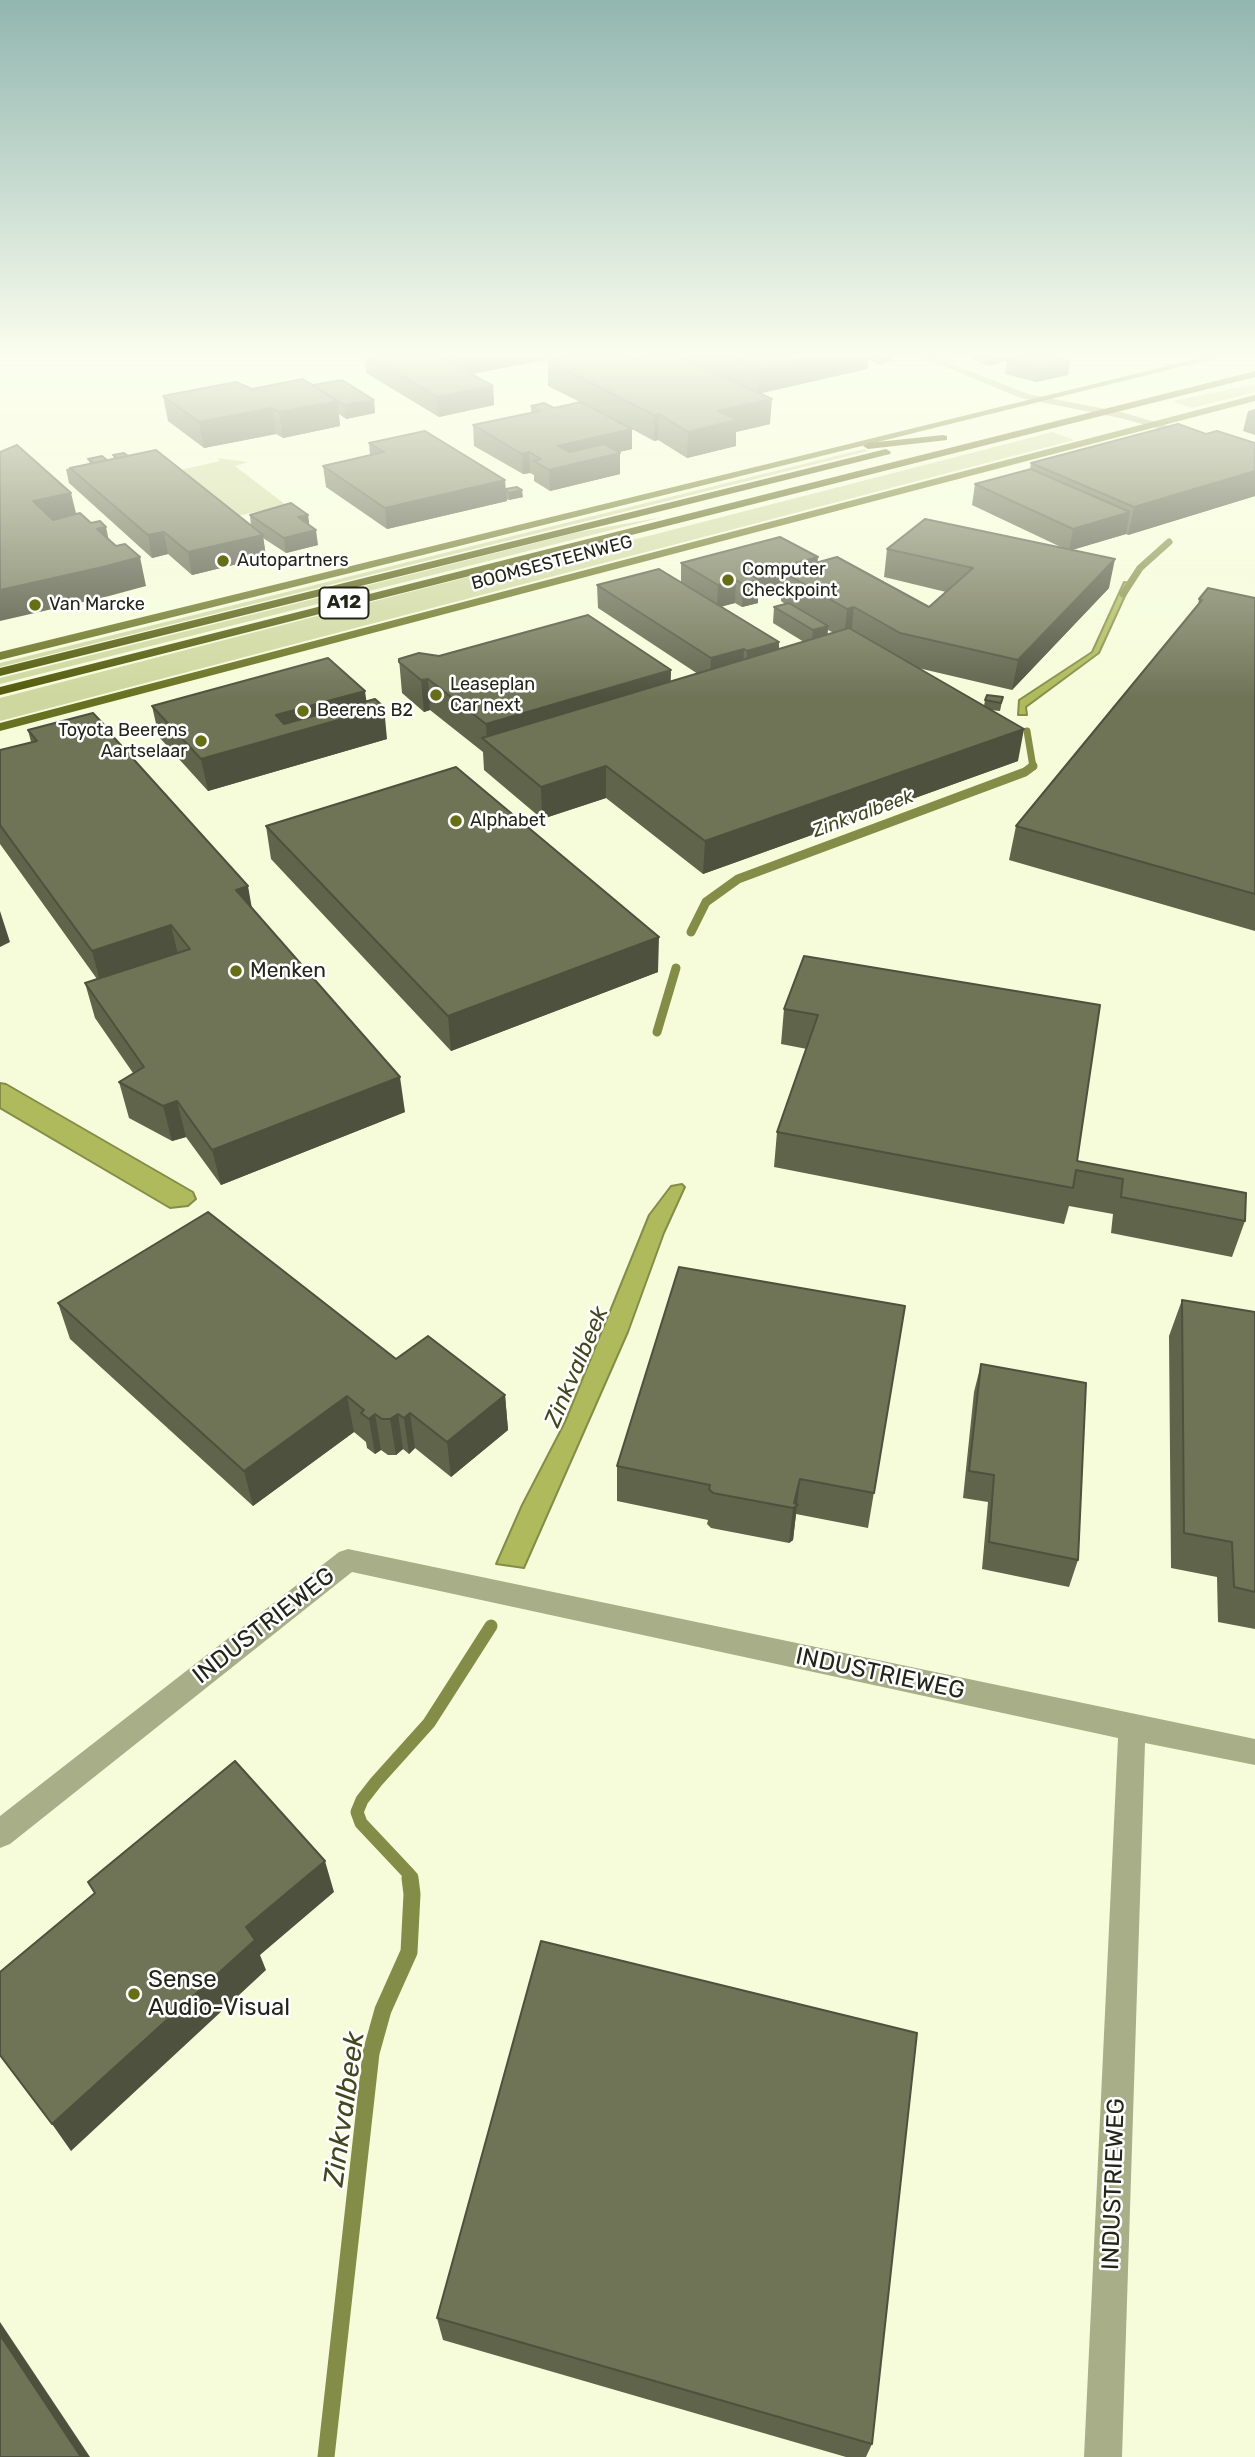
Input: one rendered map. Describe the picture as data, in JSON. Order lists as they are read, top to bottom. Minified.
{"streets":{"highway":["A12"],"main road":["BOOMSESTEENWEG"],"street":["INDUSTRIEWEG"]},"water":["Zinkvalbeek"],"places":["Autopartners","Computer Checkpoint","Van Marcke","Leaseplan Car next","Beerens B2","Toyota Beerens Aartselaar","Alphabet","Menken","Sense Audio-Visual"]}
